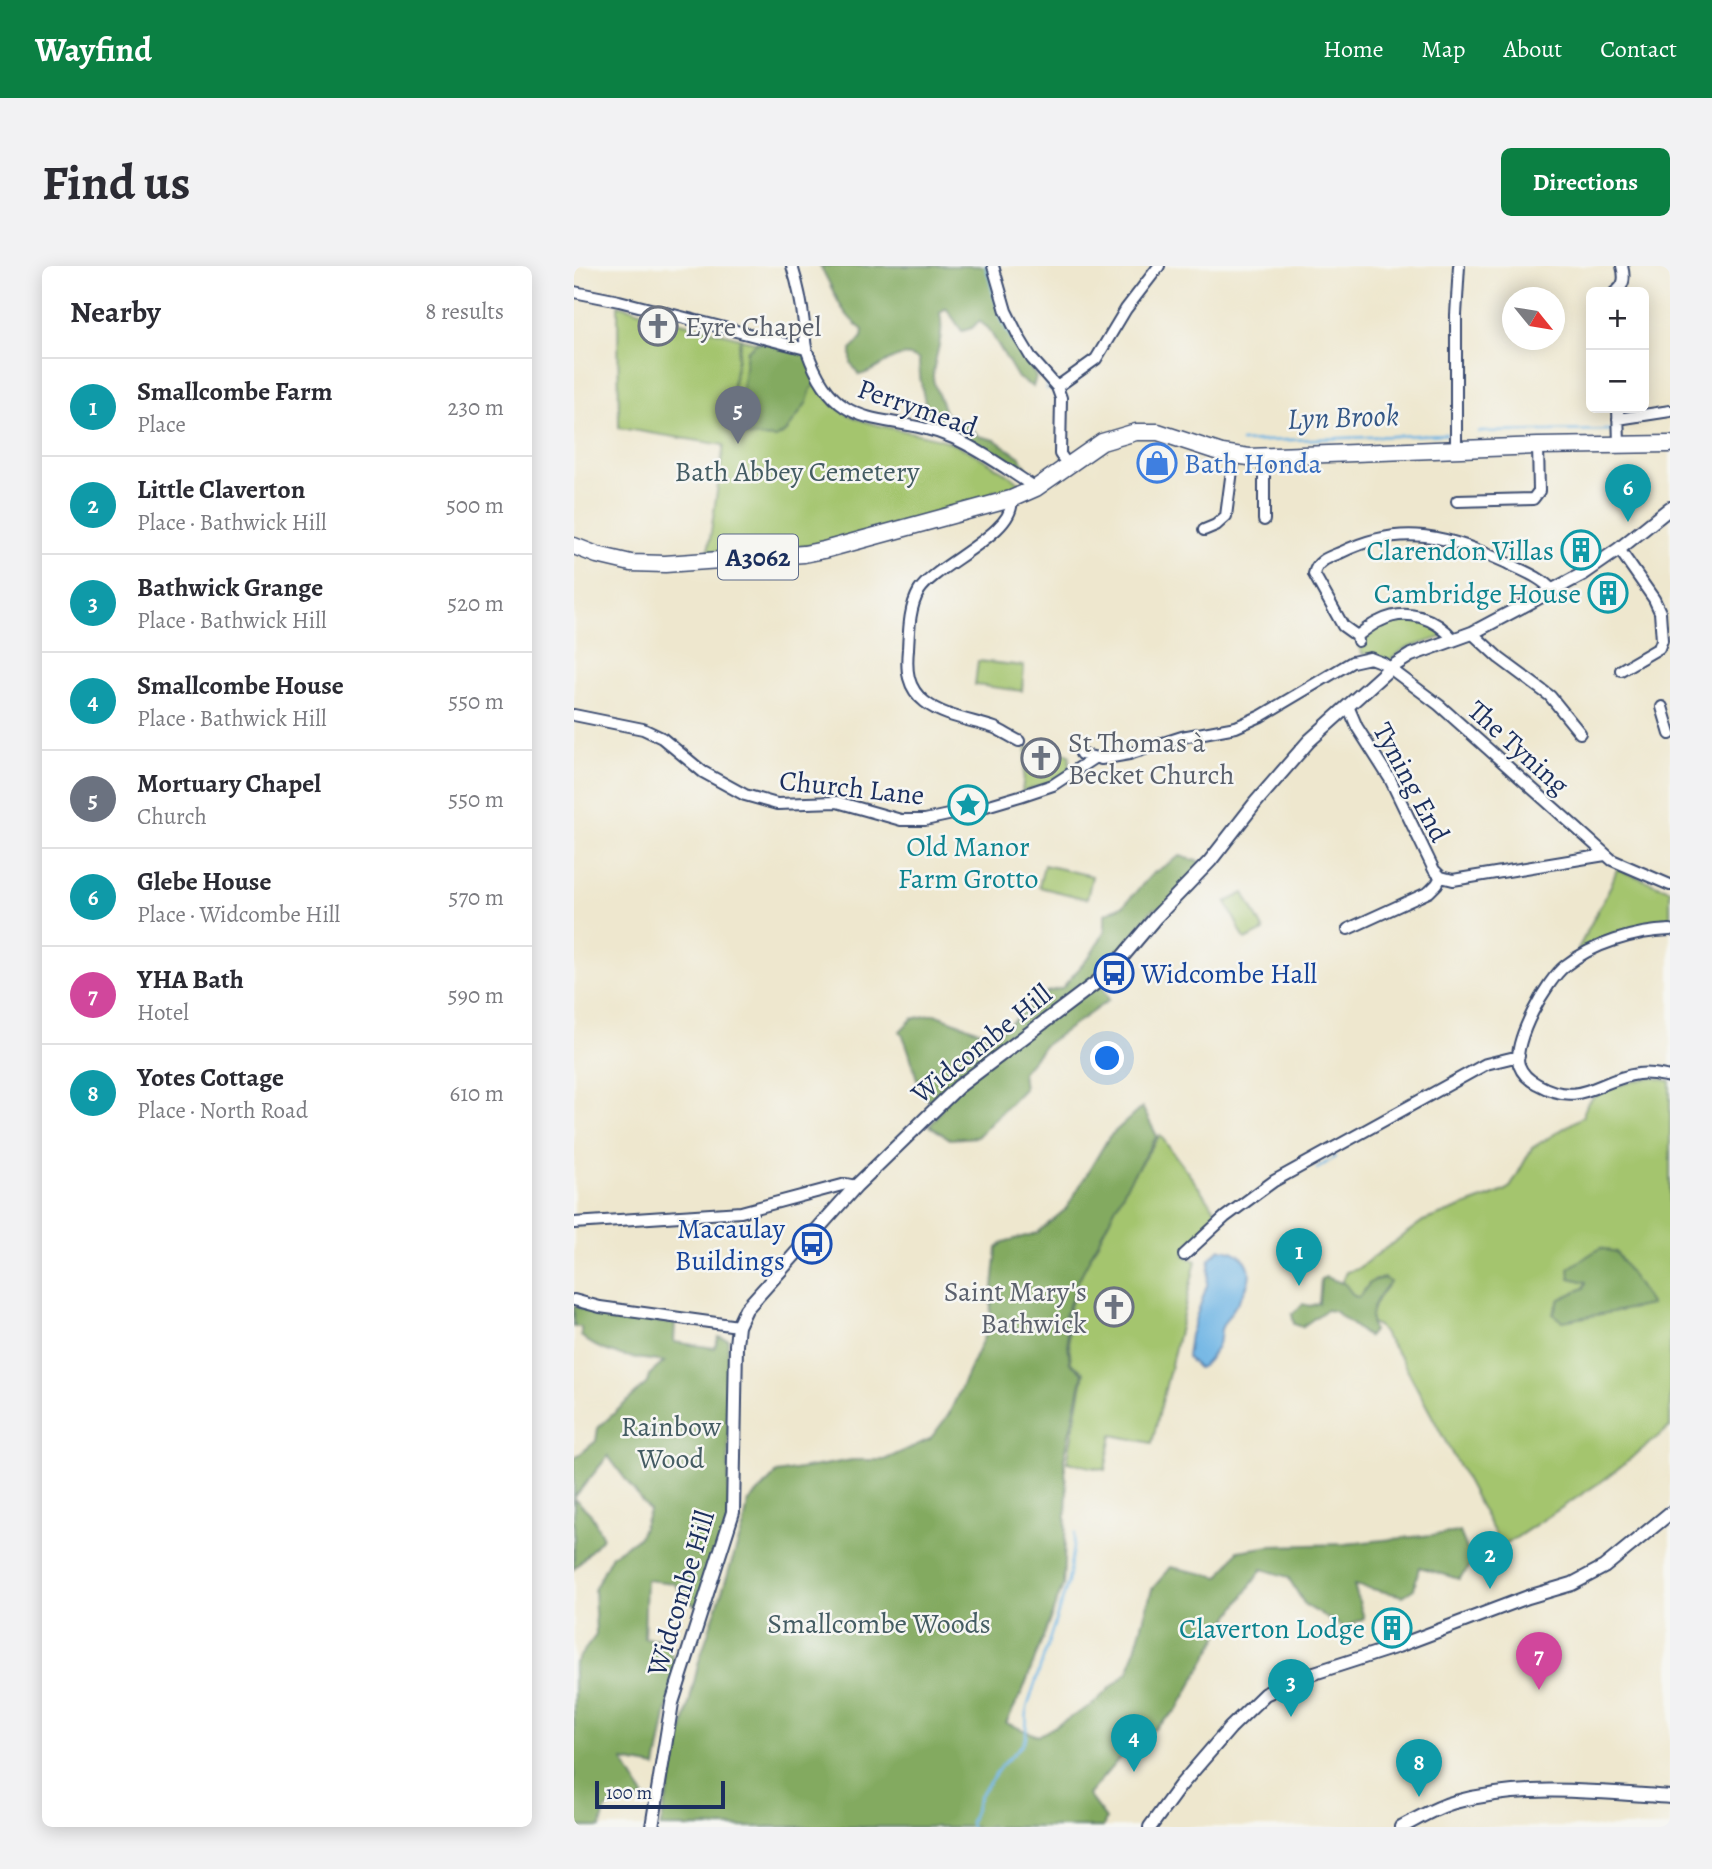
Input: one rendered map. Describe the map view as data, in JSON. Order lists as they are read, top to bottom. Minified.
{"streets":{"main road":["A3062"],"street":["Perrymead","The Tyning","Tyning End","Church Lane","Widcombe Hill"]},"crossings":[["Perrymead","A3062"],["The Tyning","Tyning End"],["The Tyning","Widcombe Hill"],["Tyning End","Widcombe Hill"]],"water":["Lyn Brook"],"parks":["Bath Abbey Cemetery","Rainbow Wood","Smallcombe Woods"],"places":{"church":["Eyre Chapel","St Thomas à Becket Church","Saint Mary's Bathwick"],"shop":["Bath Honda"],"building":["Clarendon Villas","Cambridge House","Claverton Lodge"],"place":["Old Manor Farm Grotto"],"bus stop":["Widcombe Hall","Macaulay Buildings"]},"scale_bar":"100 m","north":"bottom right","page":{"header":"Wayfind","nav":["Home","Map","About","Contact"],"buttons":"Directions","title":"Find us","heading":["Nearby","8 results"],"map_buttons":["+","−"],"list":[{"mark":"1","name":"Smallcombe Farm","note":"Place","value":"230 m"},{"mark":"2","name":"Little Claverton","note":"Place · Bathwick Hill","value":"500 m"},{"mark":"3","name":"Bathwick Grange","note":"Place · Bathwick Hill","value":"520 m"},{"mark":"4","name":"Smallcombe House","note":"Place · Bathwick Hill","value":"550 m"},{"mark":"5","name":"Mortuary Chapel","note":"Church","value":"550 m"},{"mark":"6","name":"Glebe House","note":"Place · Widcombe Hill","value":"570 m"},{"mark":"7","name":"YHA Bath","note":"Hotel","value":"590 m"},{"mark":"8","name":"Yotes Cottage","note":"Place · North Road","value":"610 m"}],"pins":["5","6","1","2","7","3","4","8"],"scale":"100 m"}}
